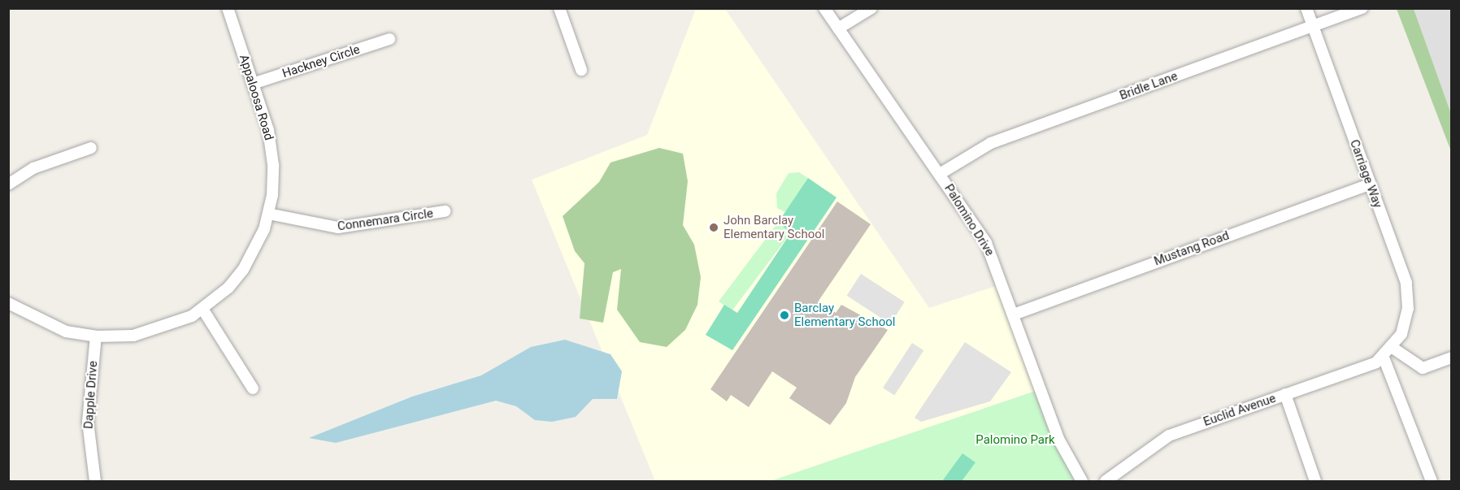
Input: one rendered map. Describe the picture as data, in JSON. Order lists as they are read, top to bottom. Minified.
{"streets":{"street":["Hackney Circle","Bridle Lane","Appaloosa Road","Carriage Way","Connemara Circle","Palomino Drive","Mustang Road","Dapple Drive","Euclid Avenue"]},"crossings":[["Hackney Circle","Appaloosa Road"],["Bridle Lane","Carriage Way"],["Bridle Lane","Palomino Drive"],["Appaloosa Road","Connemara Circle"],["Appaloosa Road","Dapple Drive"],["Carriage Way","Mustang Road"],["Carriage Way","Euclid Avenue"],["Palomino Drive","Mustang Road"]],"parks":["Palomino Park"],"places":["John Barclay Elementary School","Barclay Elementary School"]}
